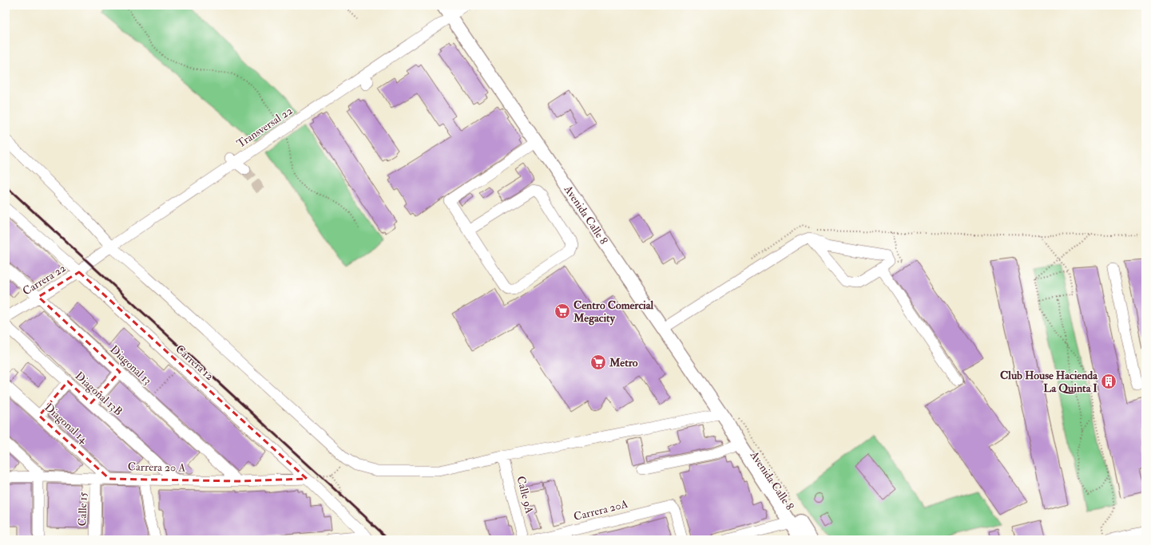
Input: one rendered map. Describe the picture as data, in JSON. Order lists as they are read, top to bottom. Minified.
{"streets":{"main road":["Avenida Calle 8"],"street":["Transversal 22","Carrera 22","Carrera 12","Diagonal 13","Diagonal 13B","Diagonal 14","Carrera 20 A","Calle 9A","Calle 15","Carrera 20A"]},"crossings":[["Transversal 22","Avenida Calle 8"],["Transversal 22","Carrera 22"],["Transversal 22","Carrera 12"],["Carrera 22","Carrera 12"],["Carrera 22","Diagonal 13"],["Carrera 12","Carrera 20 A"],["Diagonal 13","Carrera 20 A"],["Diagonal 13B","Carrera 20 A"],["Diagonal 14","Carrera 20 A"],["Carrera 20 A","Calle 15"]],"places":{"supermarket":["Centro Comercial Megacity","Metro"],"building":["Club House Hacienda La Quinta I"]}}
